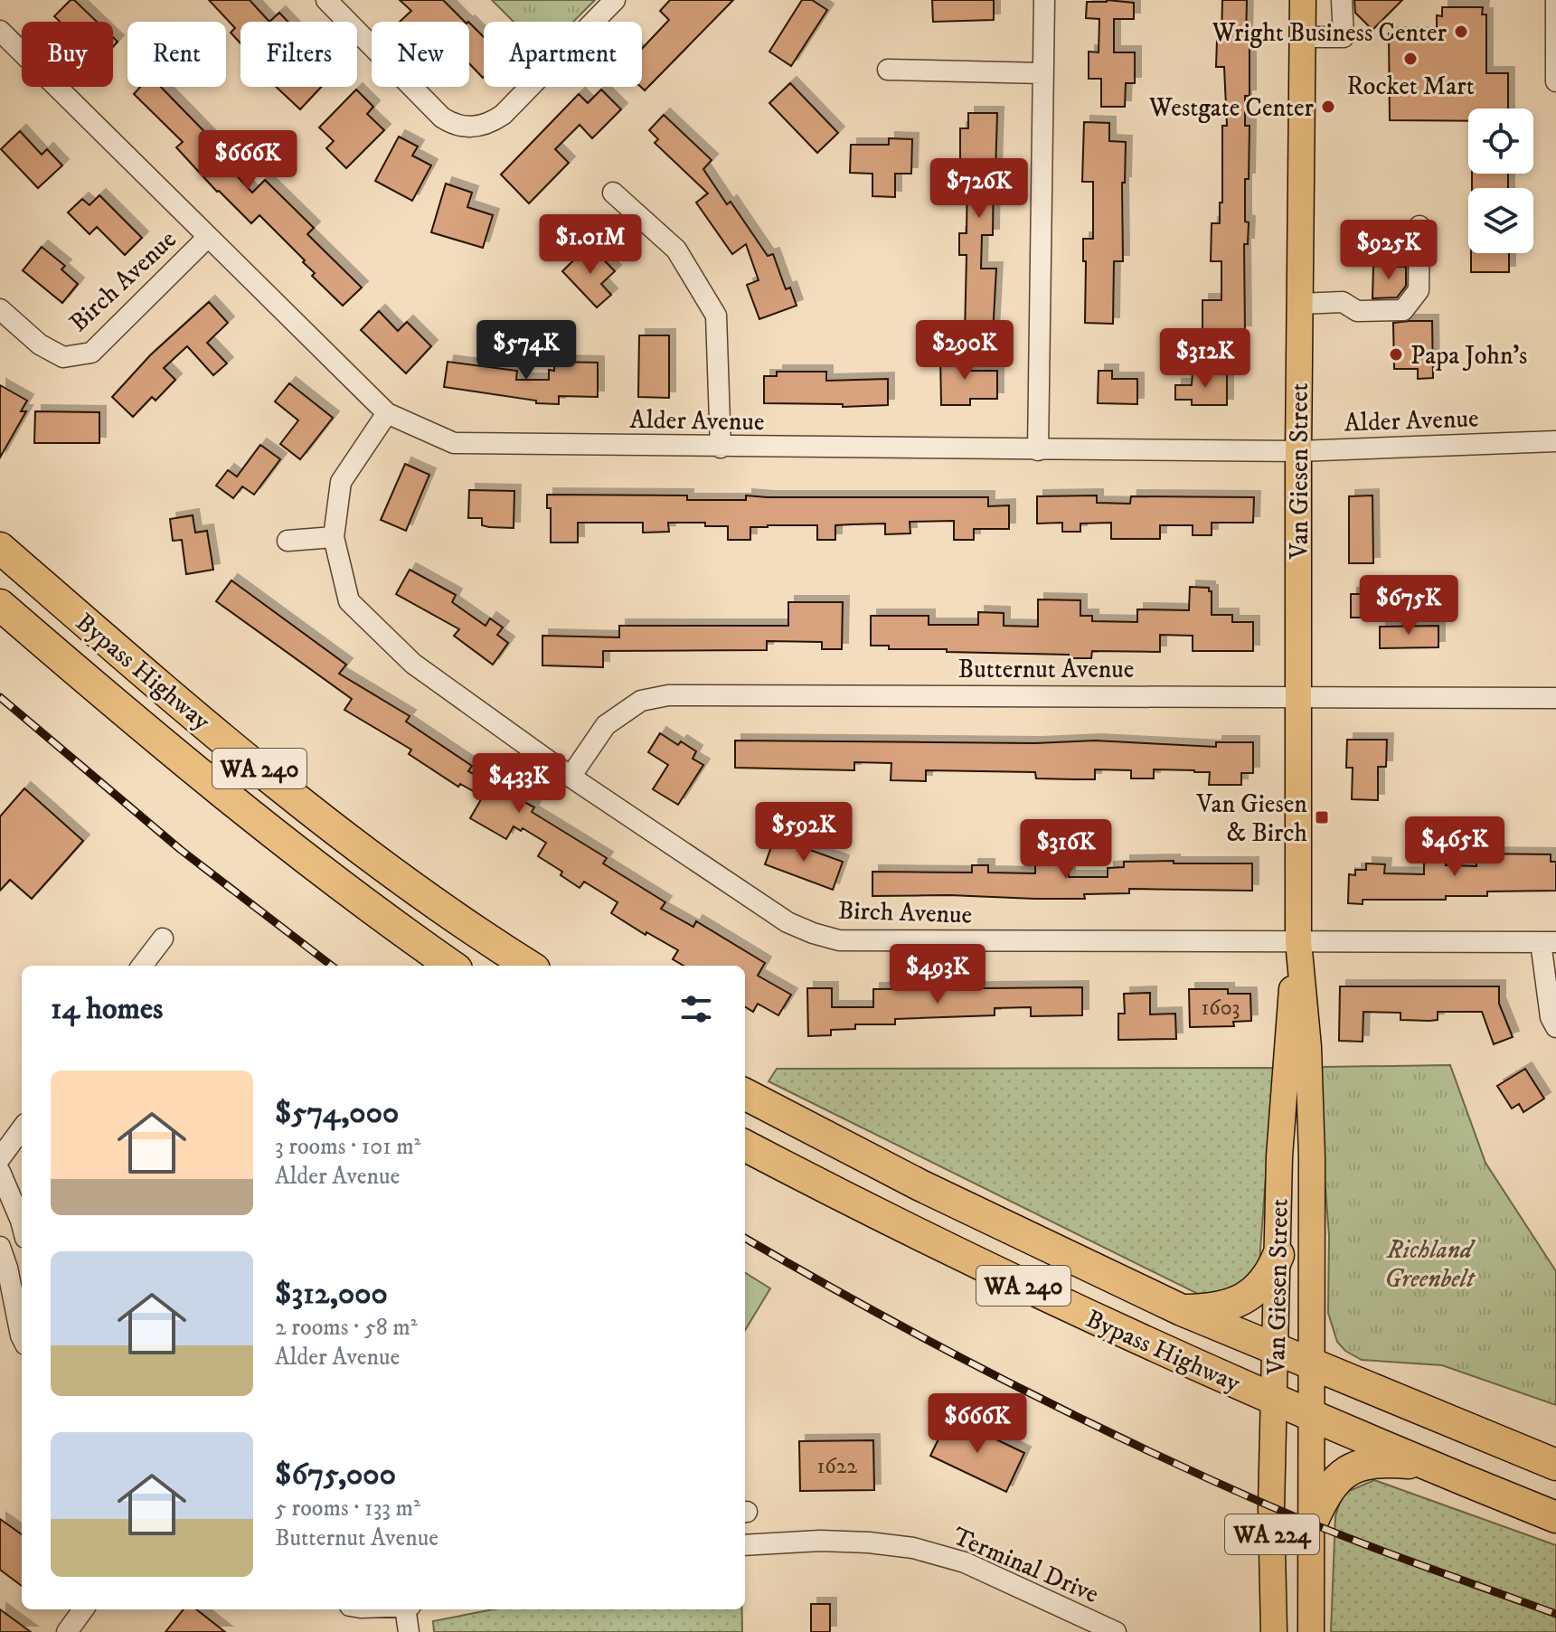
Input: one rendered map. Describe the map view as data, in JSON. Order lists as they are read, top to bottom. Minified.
{"streets":{"highway":["Bypass Highway","WA 240"],"main road":["Van Giesen Street","WA 224"],"street":["Birch Avenue","Alder Avenue","Butternut Avenue","Terminal Drive"]},"crossings":[["Birch Avenue","Alder Avenue"],["Birch Avenue","Van Giesen Street"],["Birch Avenue","Butternut Avenue"],["Alder Avenue","Van Giesen Street"],["Van Giesen Street","Butternut Avenue"],["Van Giesen Street","Bypass Highway"]],"parks":["Richland Greenbelt"],"places":{"other":["Wright Business Center","Rocket Mart","Westgate Center","Papa John's"],"transit":["Van Giesen & Birch"]},"house_numbers":["1603","1622"],"page":{"chip":["Buy","Rent","Filters","New","Apartment"],"price":["$666K","$726K","$1.01M","$925K","$574K","$290K","$312K","$675K","$433K","$592K","$465K","$316K","$493K","$666K"],"heading":"14 homes","list":[{"name":"$574,000","note":"3 rooms · 101 m² · Alder Avenue"},{"name":"$312,000","note":"2 rooms · 58 m² · Alder Avenue"},{"name":"$675,000","note":"5 rooms · 133 m² · Butternut Avenue"}]}}
